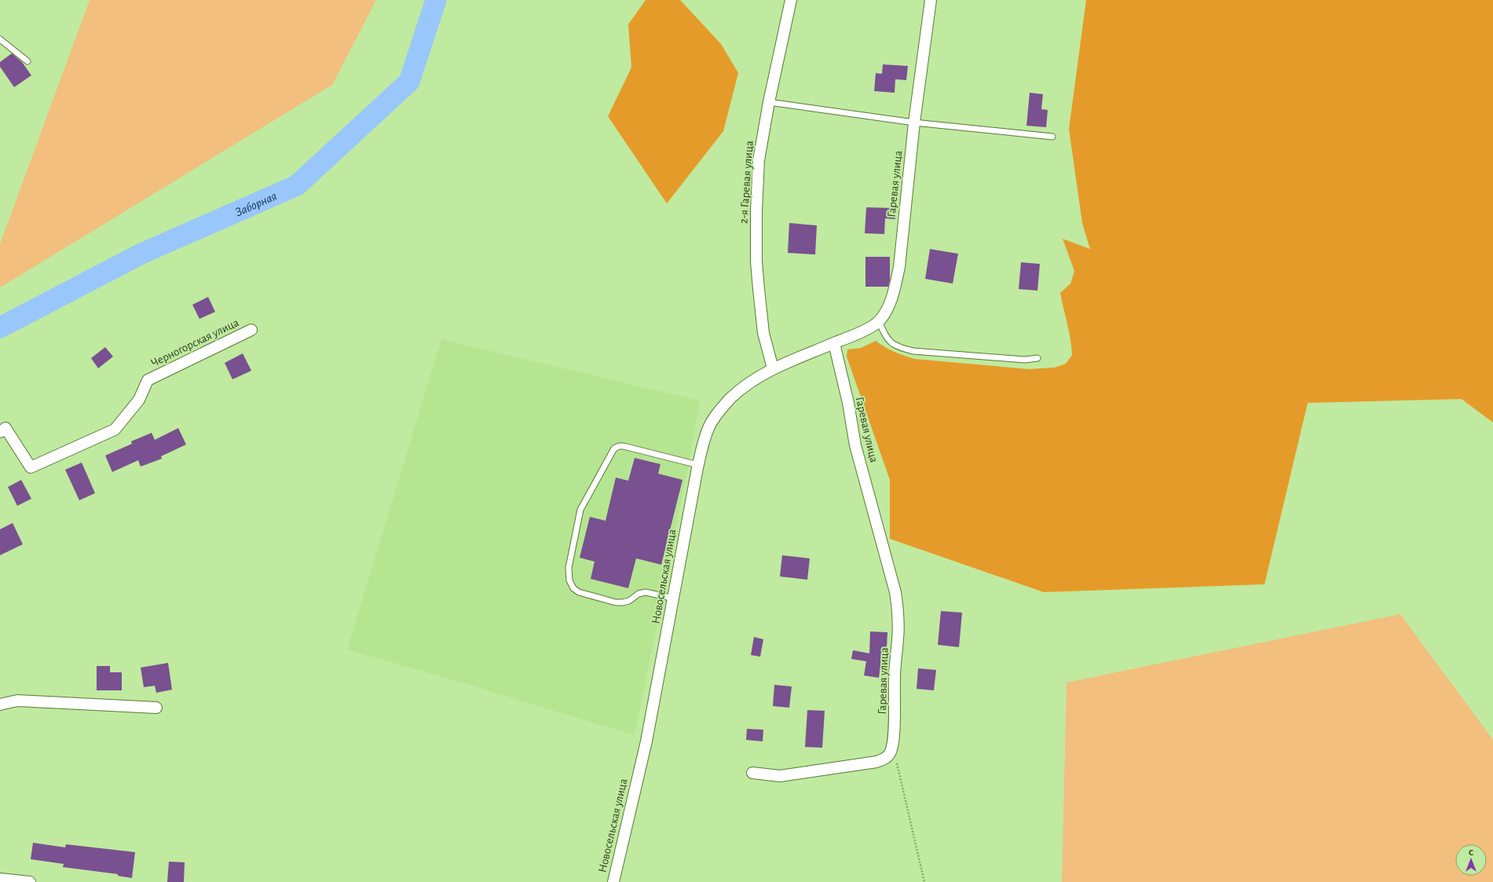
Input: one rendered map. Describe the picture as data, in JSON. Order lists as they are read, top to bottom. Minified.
{"streets":{"street":["2-я Гаревая улица","Гаревая улица","Черногорская улица","Новосельская улица"]},"crossings":[["2-я Гаревая улица","Новосельская улица"],["Гаревая улица","Новосельская улица"]],"water":["Заборная"],"north":"top"}
